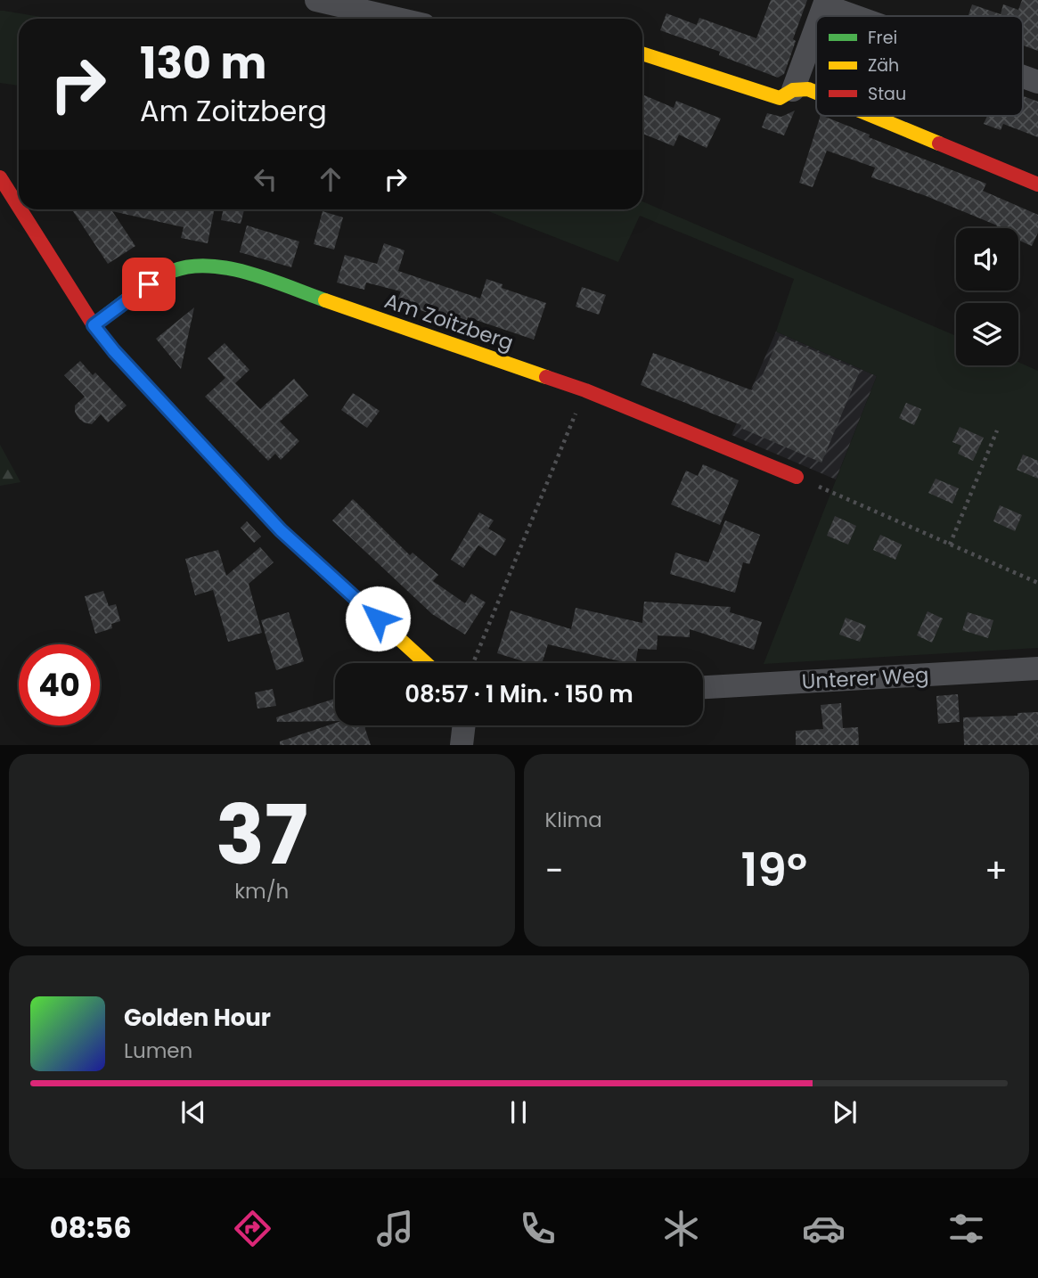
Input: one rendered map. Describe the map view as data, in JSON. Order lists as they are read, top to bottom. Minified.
{"streets":{"street":["Am Zoitzberg","Unterer Weg"]},"legend":["Frei","Zäh","Stau"],"page":{"turn":["130 m","Am Zoitzberg"],"limit":"40","trip":"08:57 · 1 Min. · 150 m","tile":[["37","km/h"],"Klima"],"heat":["−","19°","+"],"song":["Golden Hour","Lumen"],"tabs":"08:56"}}
